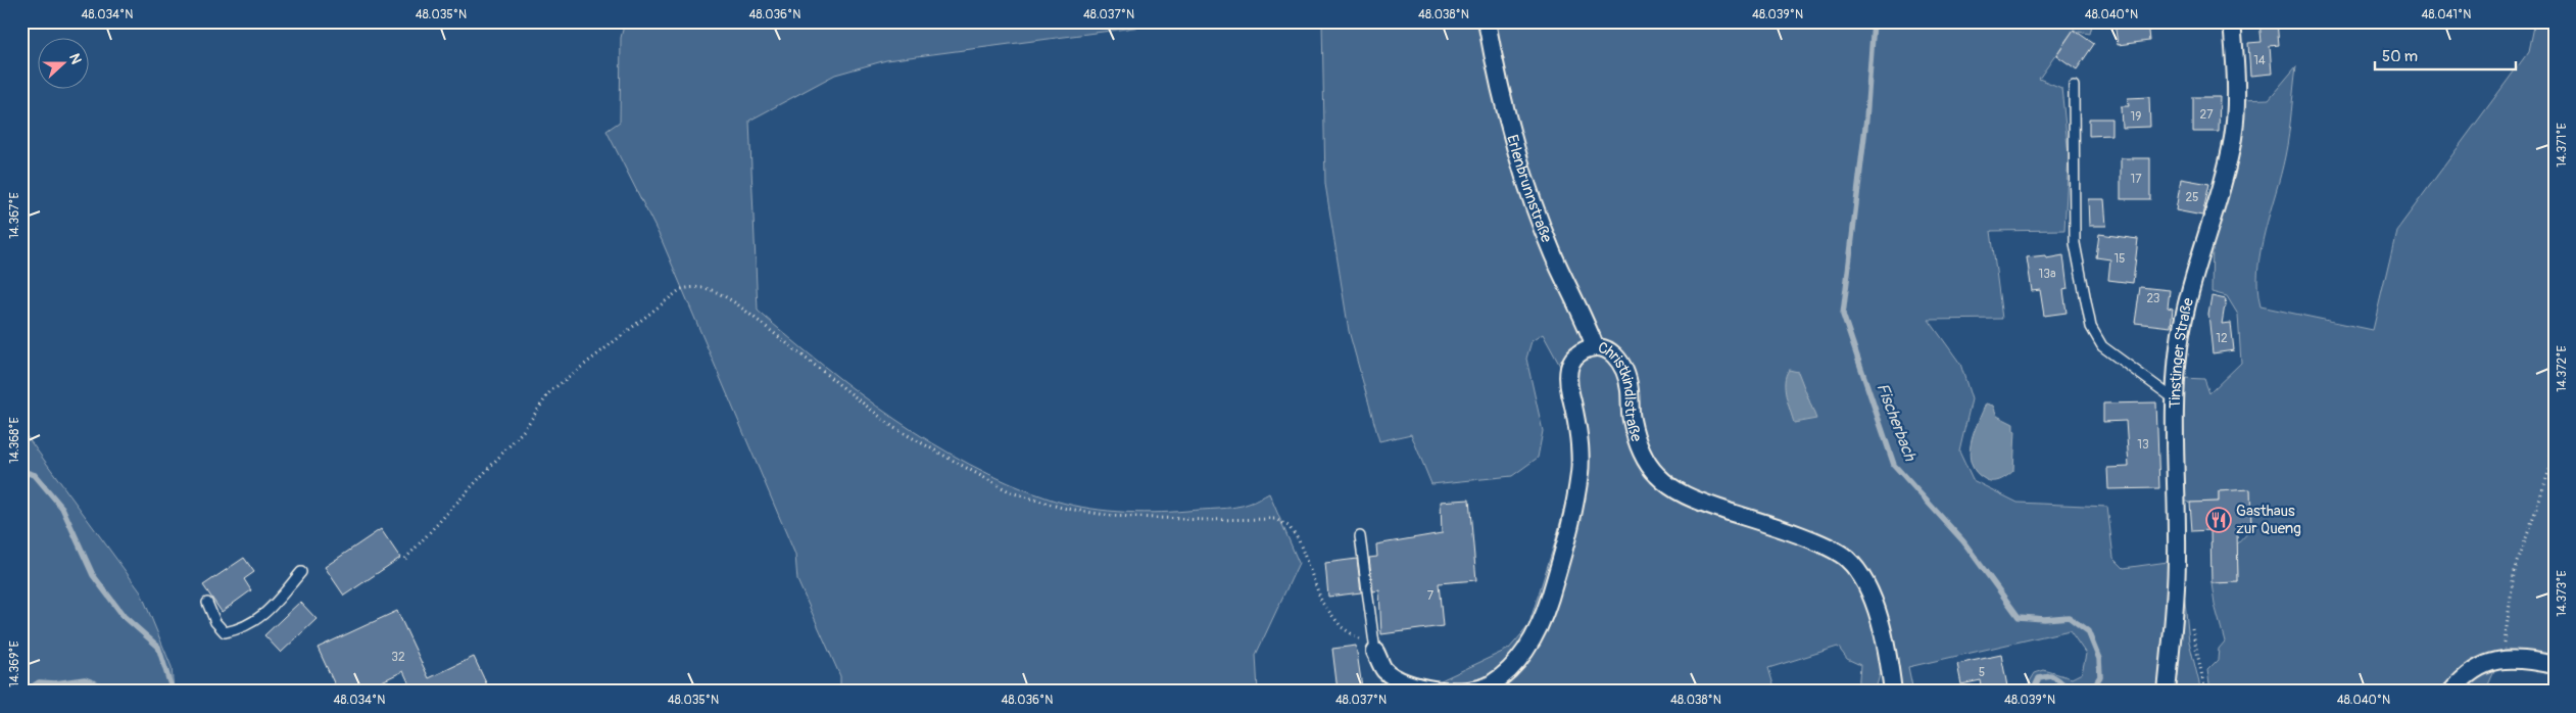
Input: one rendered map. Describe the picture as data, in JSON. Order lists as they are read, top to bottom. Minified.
{"streets":{"street":["Erlenbrunnstraße","Tinstinger Straße","Christkindlstraße"]},"crossings":[["Erlenbrunnstraße","Christkindlstraße"]],"water":["Fischerbach"],"places":{"restaurant":["Gasthaus zur Queng"]},"house_numbers":["14","27","19","17","25","15","13a","23","12","13","7","32","5"],"scale_bar":"50 m","north":"right","coordinates":["48.034°N","48.035°N","48.036°N","48.037°N","48.038°N","48.039°N","48.040°N","48.041°N","14.371°E","14.367°E","14.372°E","14.368°E","14.373°E","14.369°E"]}
